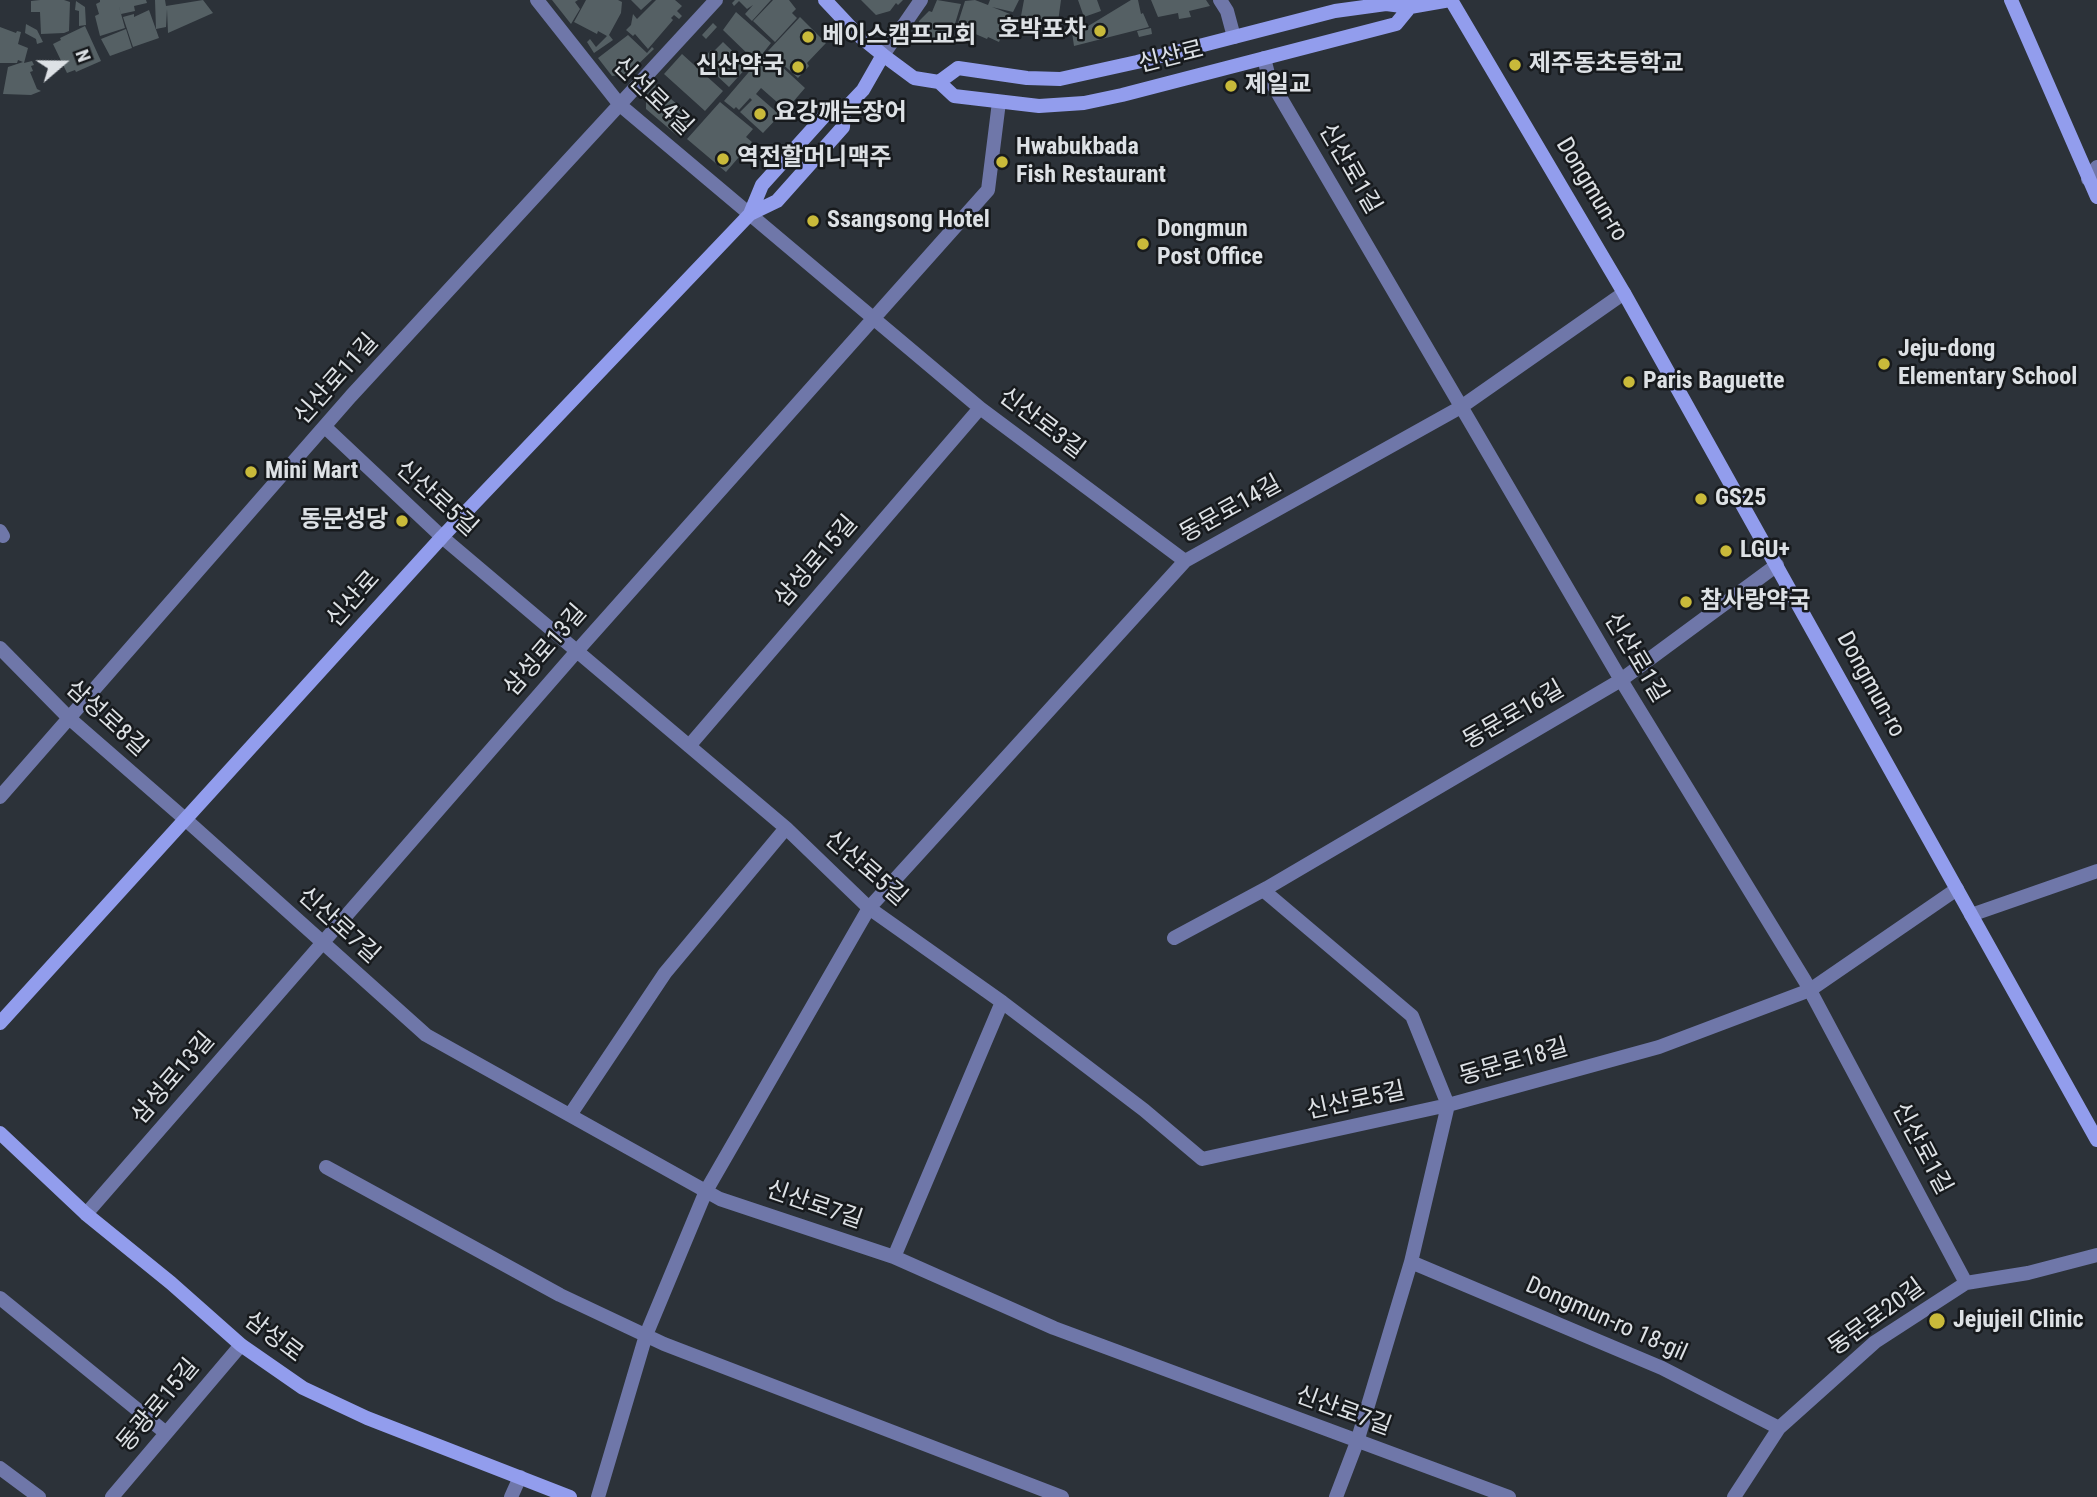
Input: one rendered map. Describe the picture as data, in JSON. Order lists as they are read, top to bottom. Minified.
{"streets":{"main road":["신산로","Dongmun-ro","삼성로"],"street":["신선로4길","신산로1길","신산로11길","신산로3길","신산로5길","동문로14길","삼성로15길","삼성로13길","동문로16길","삼성로8길","신산로7길","동문로18길","동문로20길","Dongmun-ro 18-gil","동광로15길"]},"crossings":[["신산로","신선로4길"],["신산로","신산로1길"],["신산로","Dongmun-ro"],["신산로","신산로5길"],["신산로","삼성로13길"],["신산로","삼성로8길"],["신산로","신산로7길"],["신선로4길","신산로11길"],["신선로4길","신산로3길"],["신선로4길","삼성로13길"],["신산로1길","동문로14길"],["신산로1길","동문로16길"],["신산로1길","동문로18길"],["신산로1길","동문로20길"],["Dongmun-ro","동문로14길"],["Dongmun-ro","동문로16길"],["Dongmun-ro","동문로18길"],["신산로11길","신산로5길"],["신산로11길","삼성로8길"],["신산로3길","동문로14길"],["신산로3길","삼성로15길"],["신산로3길","삼성로13길"],["신산로5길","동문로14길"],["신산로5길","삼성로15길"],["신산로5길","삼성로13길"],["신산로5길","동문로18길"],["동문로14길","신산로7길"],["삼성로13길","신산로7길"],["삼성로13길","삼성로"],["삼성로8길","신산로7길"],["신산로7길","동문로18길"],["동문로18길","Dongmun-ro 18-gil"],["동문로20길","Dongmun-ro 18-gil"],["삼성로","동광로15길"]],"places":["호박포차","베이스캠프교회","제주동초등학교","신산약국","제일교","요강깨는장어","역전할머니맥주","Hwabukbada Fish Restaurant","Ssangsong Hotel","Dongmun Post Office","Jeju-dong Elementary School","Paris Baguette","Mini Mart","GS25","동문성당","LGU+","참사랑약국","Jejujeil Clinic"],"north":"right"}
